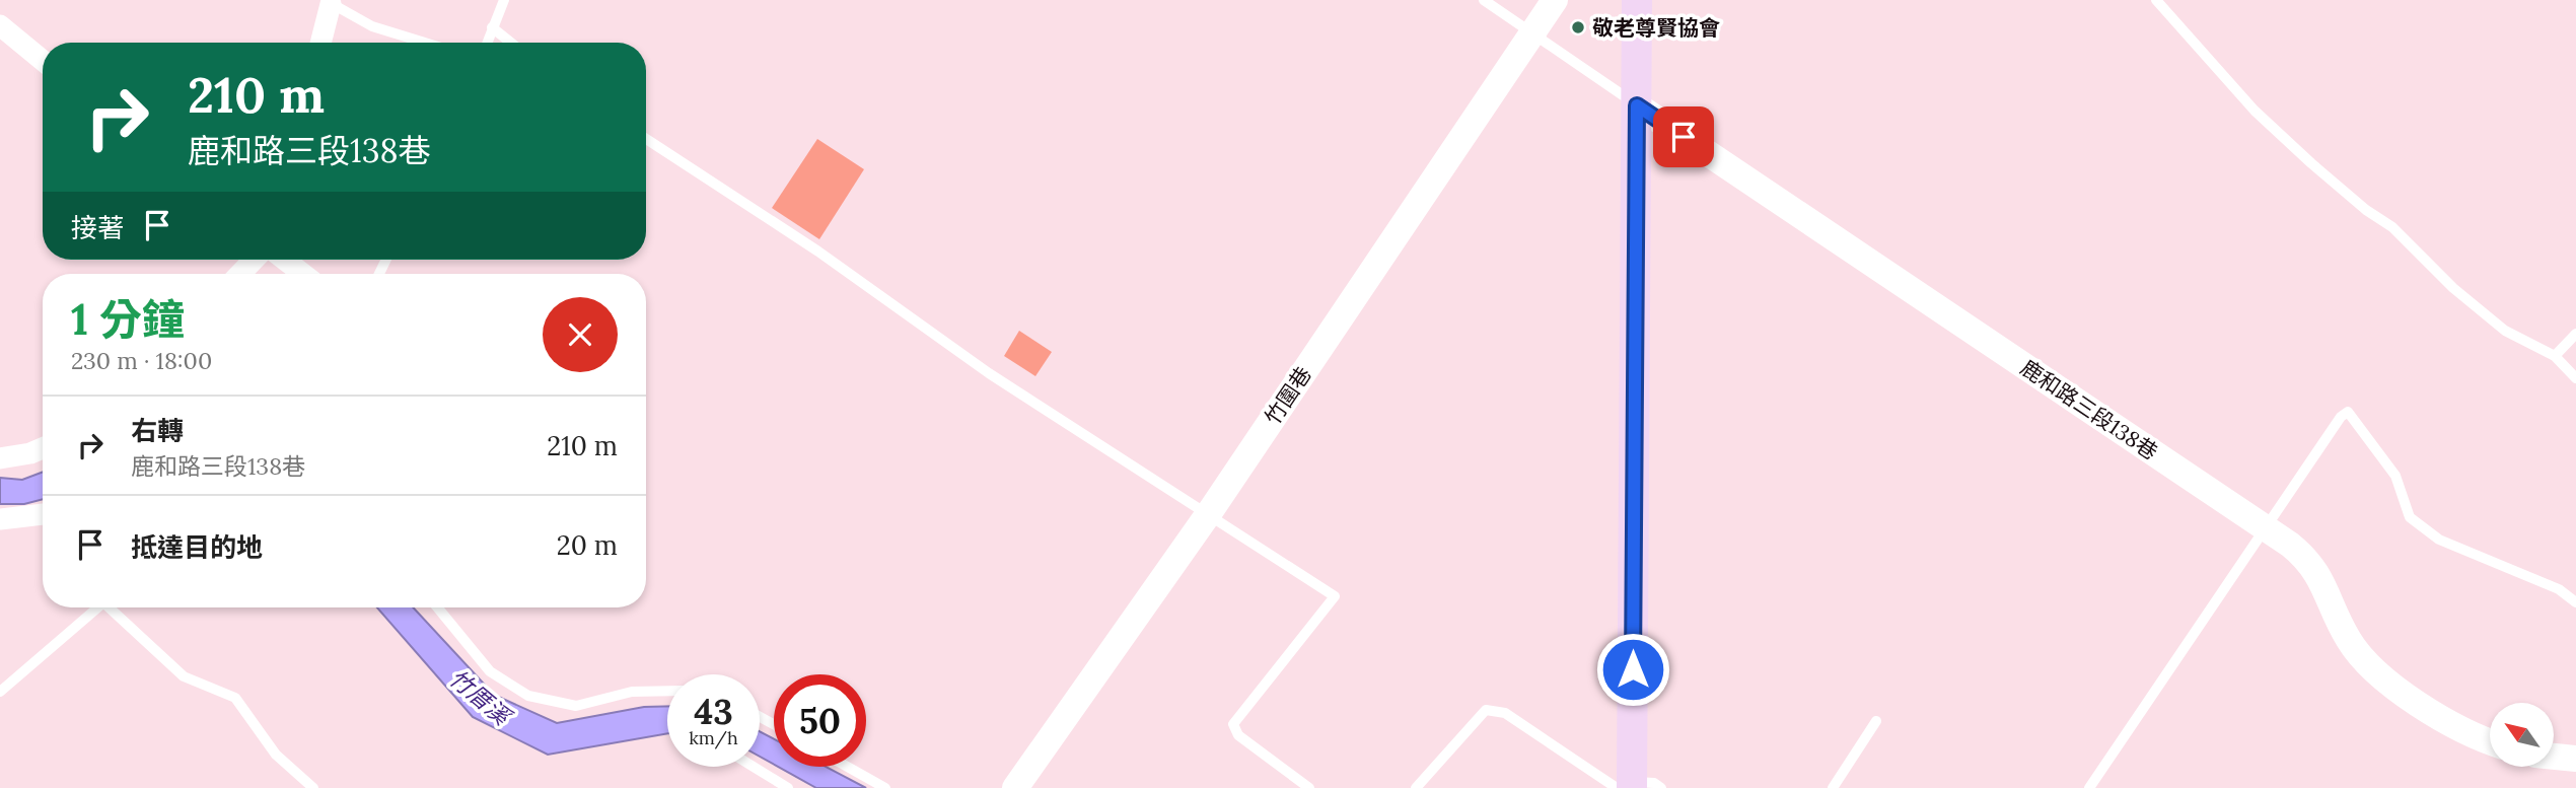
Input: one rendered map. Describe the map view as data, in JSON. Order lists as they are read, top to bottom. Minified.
{"streets":{"street":["竹圍巷","鹿和路三段138巷"]},"water":["竹厝溪"],"places":["敬老尊賢協會"],"north":"top left","page":{"turn":["210 m","鹿和路三段138巷"],"then":"接著","heading":["1 分鐘","230 m · 18:00"],"list":[{"name":"右轉","note":"鹿和路三段138巷","value":"210 m"},{"name":"抵達目的地","value":"20 m"}],"speed":"43 km/h","limit":"50"}}
